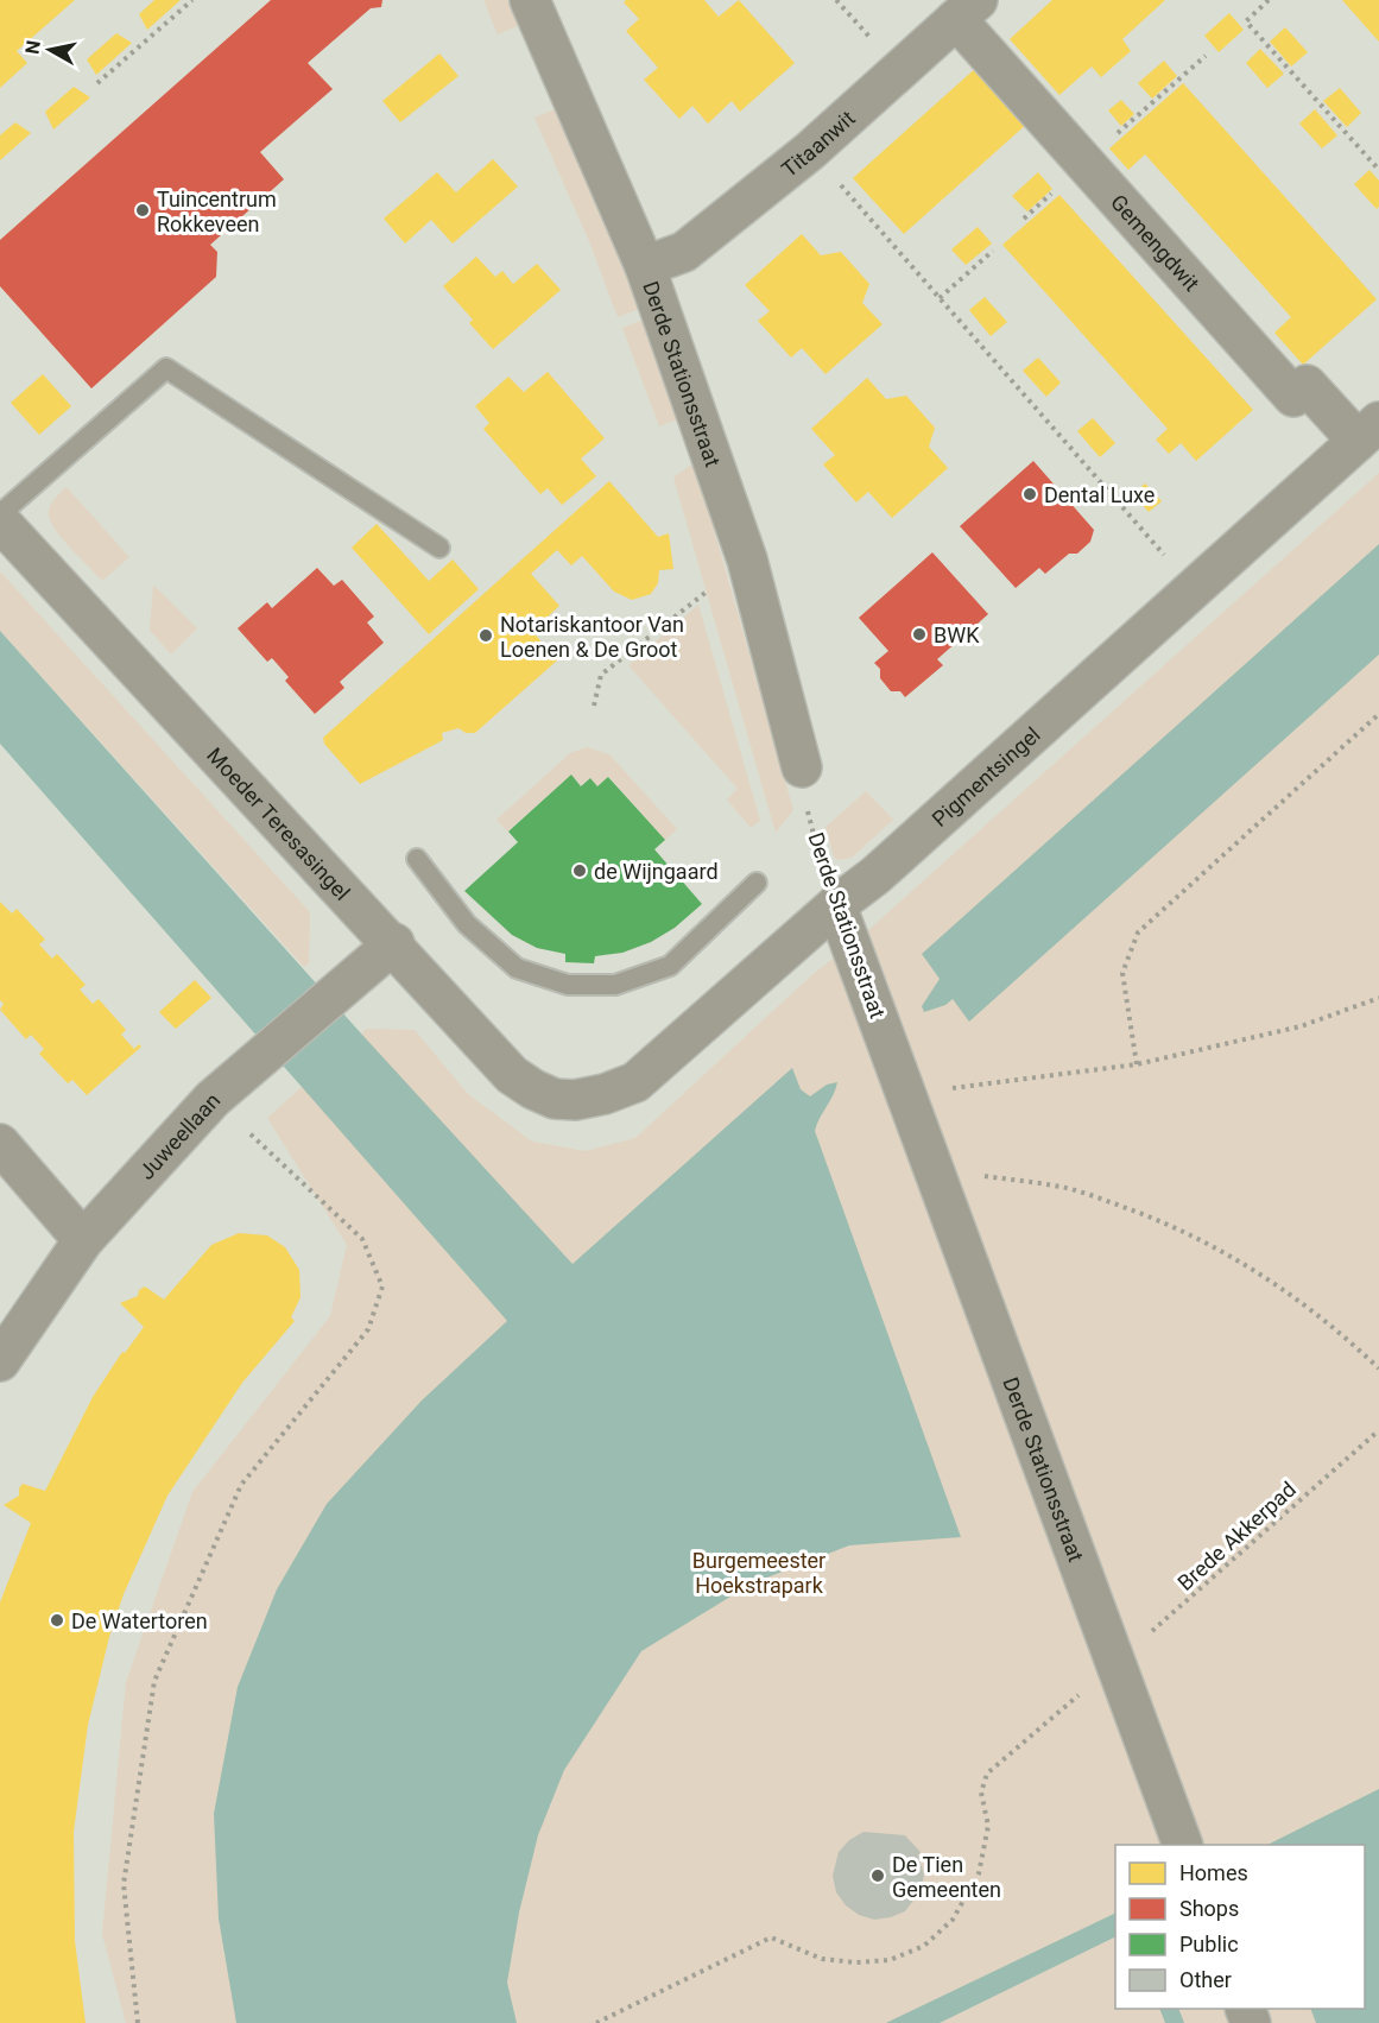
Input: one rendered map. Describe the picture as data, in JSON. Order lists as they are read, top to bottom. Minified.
{"streets":{"street":["Titaanwit","Gemengdwit","Derde Stationsstraat","Pigmentsingel","Moeder Teresasingel","Juweellaan"],"path":["Brede Akkerpad"]},"crossings":[["Titaanwit","Gemengdwit"],["Titaanwit","Derde Stationsstraat"],["Gemengdwit","Pigmentsingel"],["Derde Stationsstraat","Pigmentsingel"],["Derde Stationsstraat","Brede Akkerpad"],["Pigmentsingel","Moeder Teresasingel"],["Moeder Teresasingel","Juweellaan"]],"parks":["Burgemeester Hoekstrapark"],"places":["Tuincentrum Rokkeveen","Dental Luxe","BWK","Notariskantoor Van Loenen & De Groot","de Wijngaard","De Watertoren","De Tien Gemeenten"],"legend":["Homes","Shops","Public","Other"],"north":"left"}
